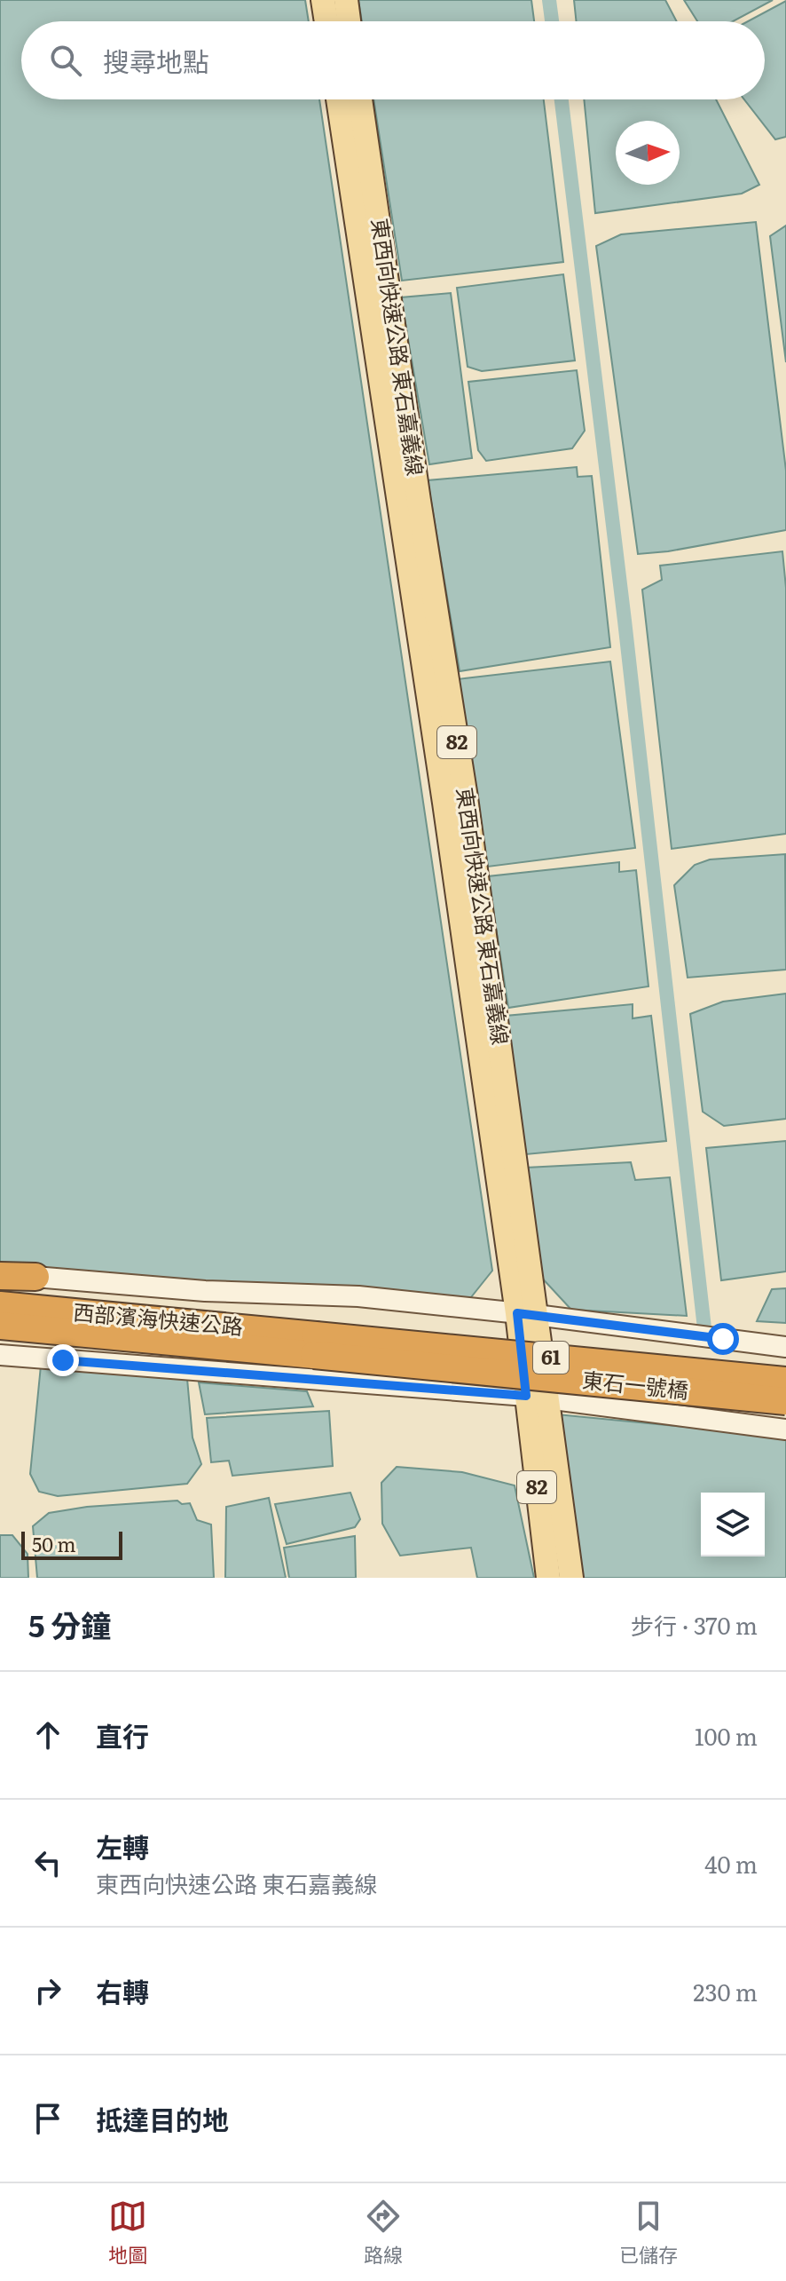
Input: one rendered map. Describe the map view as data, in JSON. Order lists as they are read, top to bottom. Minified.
{"streets":{"highway":["西部濱海快速公路","61","東石一號橋"],"main road":["東西向快速公路 東石嘉義線","82"]},"crossings":[["西部濱海快速公路","東石一號橋"]],"scale_bar":"50 m","north":"right","page":{"search":"搜尋地點","scale":"50 m","heading":["5 分鐘","步行 · 370 m"],"list":[["直行","100 m"],["左轉","東西向快速公路 東石嘉義線","40 m"],["右轉","230 m"],"抵達目的地"],"nav":["地圖","路線","已儲存"]}}
